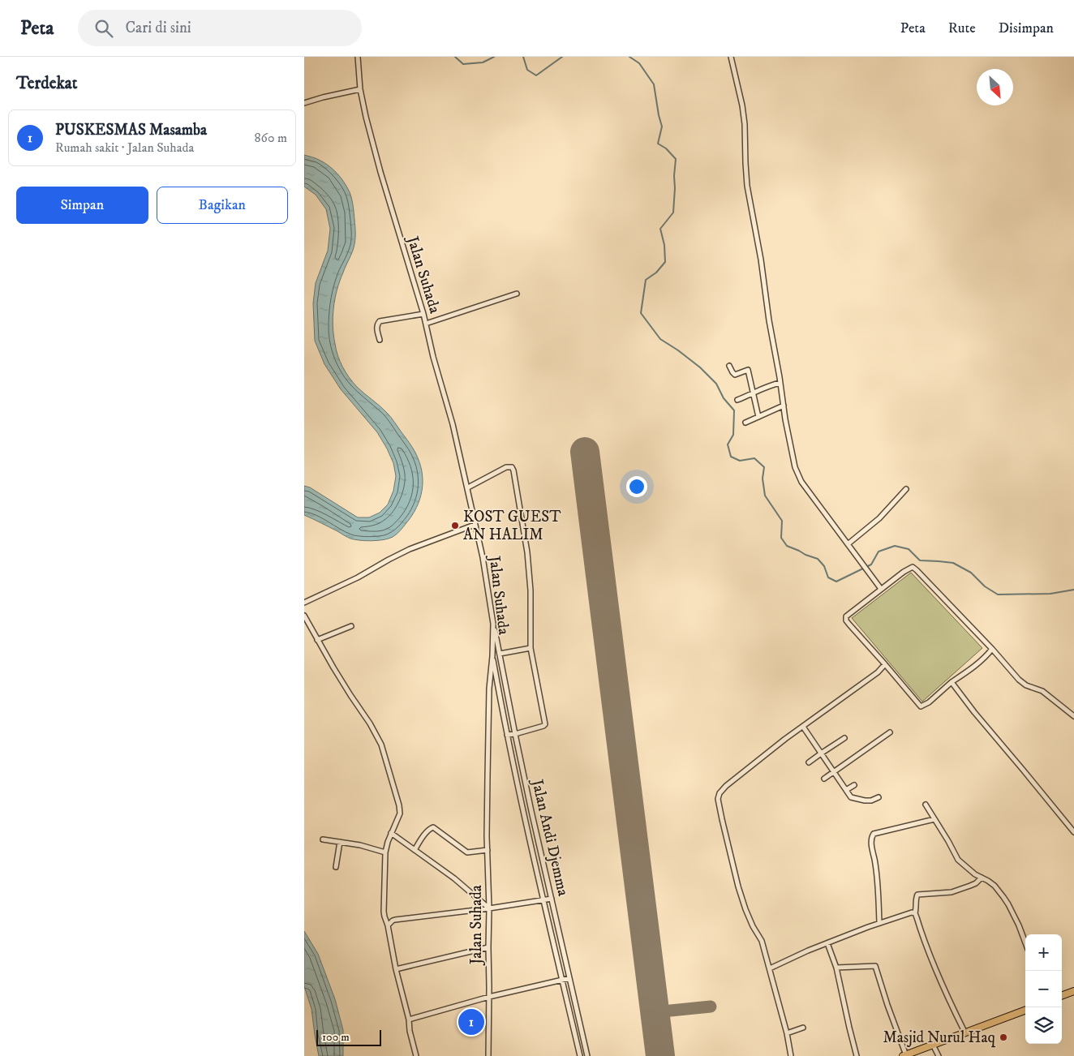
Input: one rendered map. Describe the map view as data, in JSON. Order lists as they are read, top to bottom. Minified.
{"streets":{"street":["Jalan Suhada","Jalan Andi Djemma"]},"crossings":[["Jalan Suhada","Jalan Andi Djemma"]],"places":["KOST GUEST AN HALIM","Masjid Nurul Haq"],"scale_bar":"100 m","north":"bottom right","page":{"header":"Peta","search":"Cari di sini","nav":["Peta","Rute","Disimpan"],"heading":"Terdekat","list":[{"mark":"1","name":"PUSKESMAS Masamba","note":"Rumah sakit · Jalan Suhada","value":"860 m"}],"buttons":["Simpan","Bagikan"],"map_buttons":["+","−"],"pins":"1","scale":"100 m"}}
